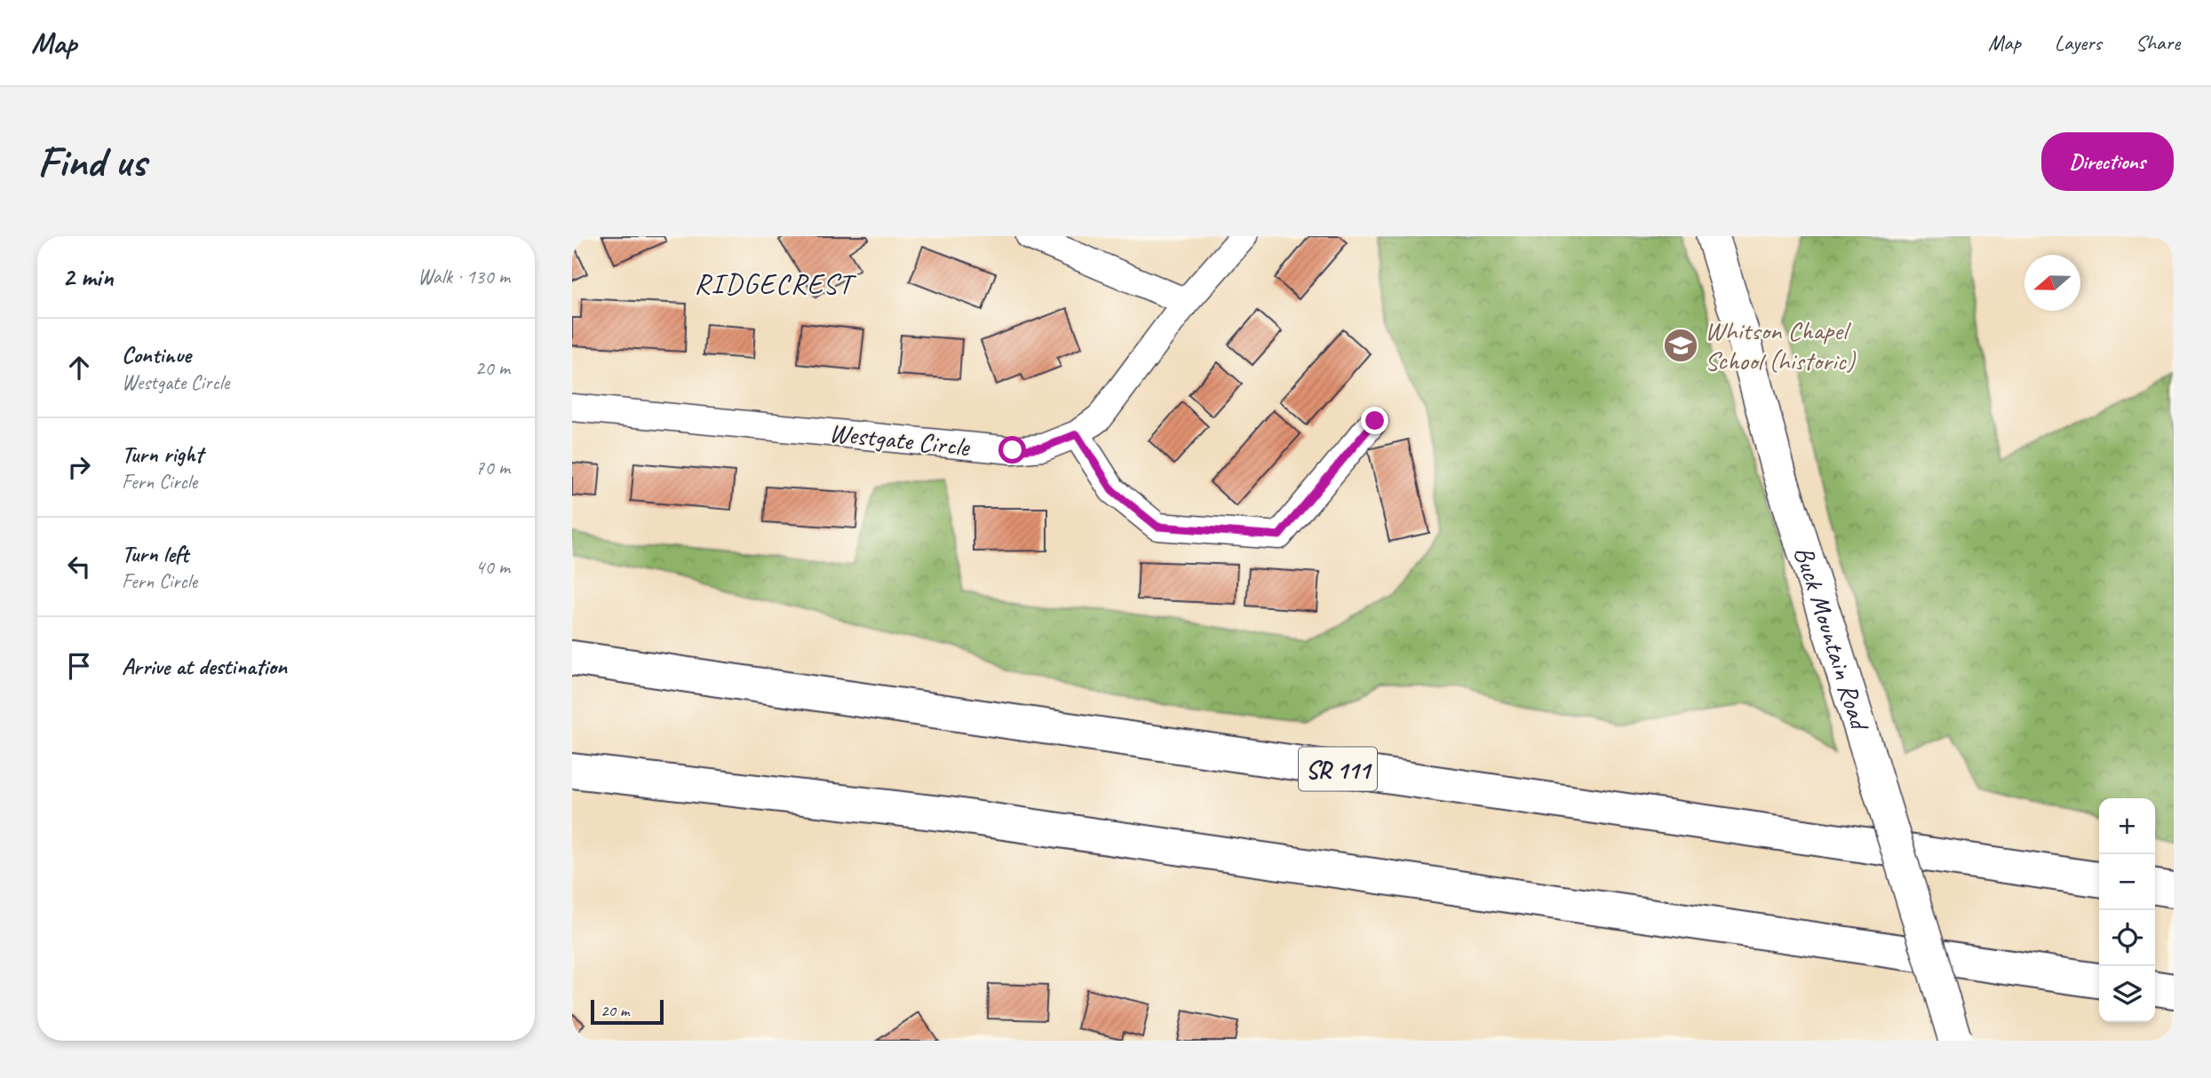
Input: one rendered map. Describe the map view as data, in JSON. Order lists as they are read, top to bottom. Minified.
{"streets":{"highway":["SR 111"],"street":["Westgate Circle","Buck Mountain Road"]},"districts":["RIDGECREST"],"places":{"school or university":["Whitson Chapel School (historic)"]},"scale_bar":"20 m","north":"left","page":{"header":"Map","nav":["Map","Layers","Share"],"buttons":"Directions","title":"Find us","heading":["2 min","Walk · 130 m"],"list":[["Continue","Westgate Circle","20 m"],["Turn right","Fern Circle","70 m"],["Turn left","Fern Circle","40 m"],"Arrive at destination"],"map_buttons":["+","−"],"scale":"20 m"}}
